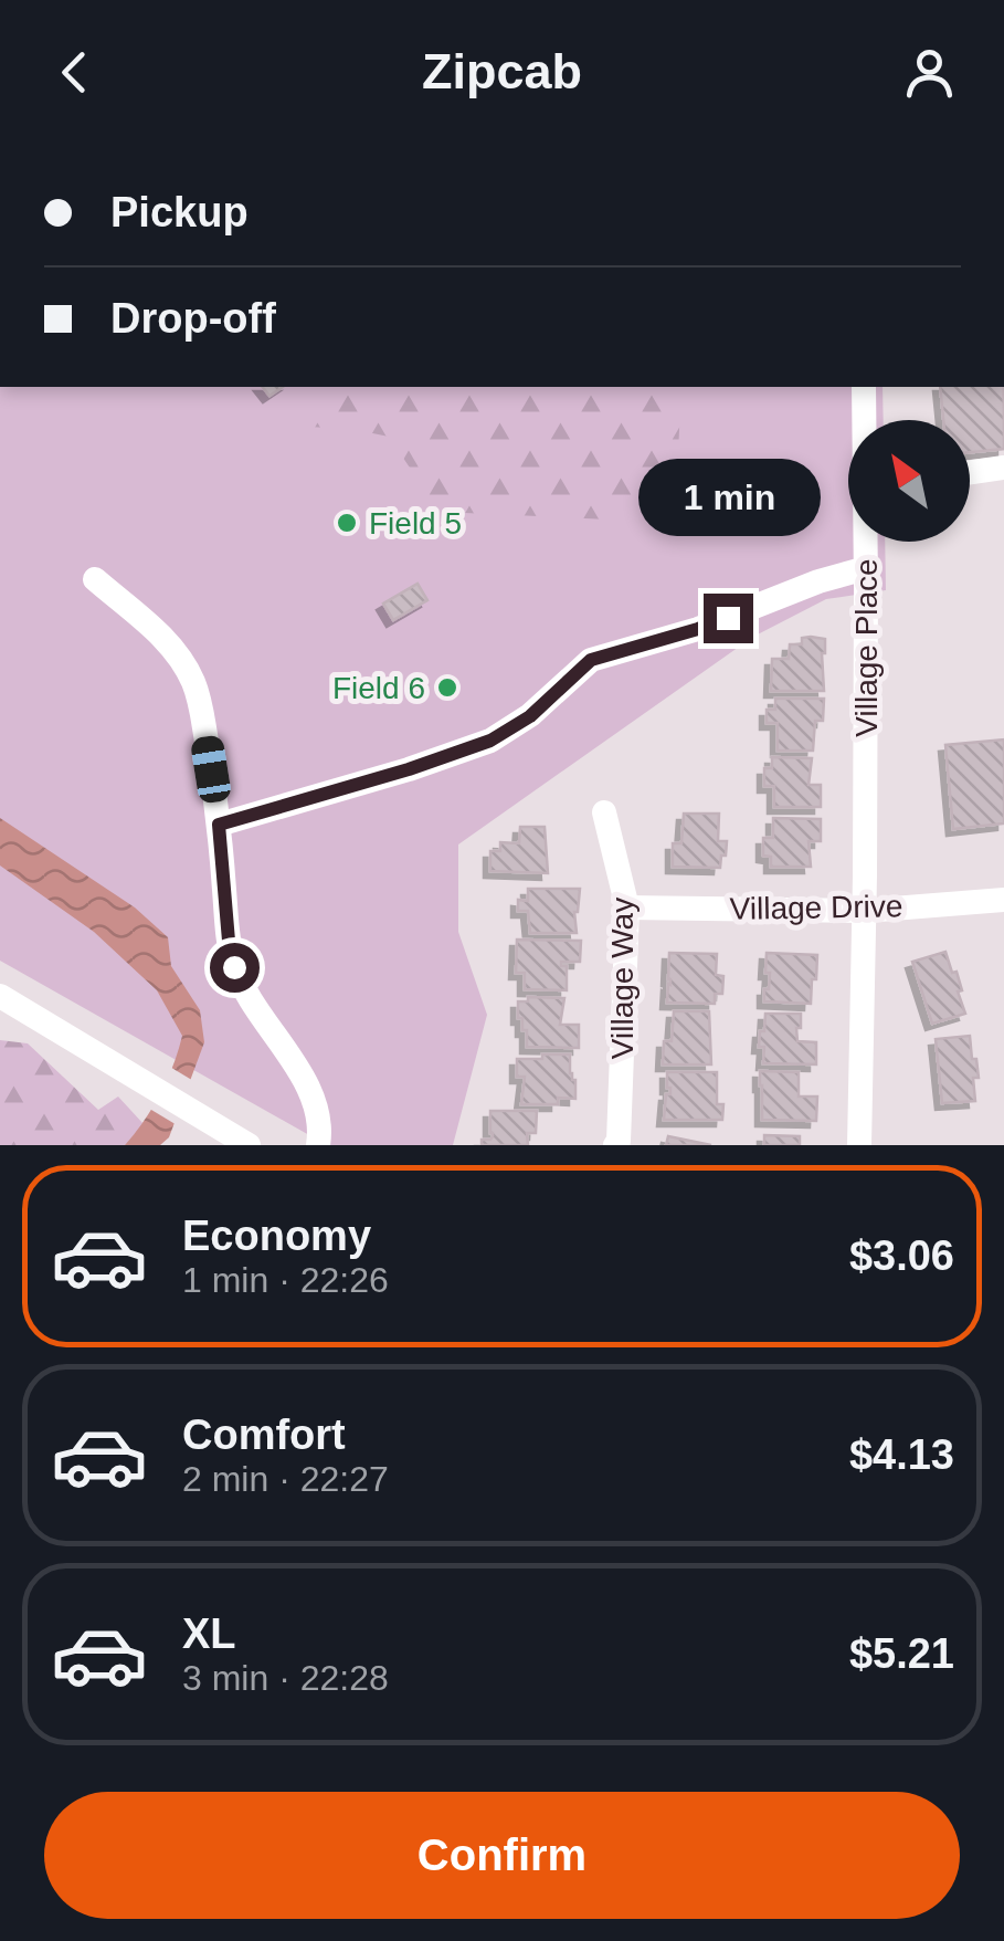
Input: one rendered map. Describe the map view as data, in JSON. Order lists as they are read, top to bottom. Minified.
{"streets":{"street":["Village Place","Village Drive","Village Way"]},"crossings":[["Village Place","Village Drive"],["Village Drive","Village Way"]],"places":["Field 5","Field 6"],"north":"top left","page":{"header":"Zipcab","banner":["Pickup","Drop-off"],"bubble":"1 min","list":[{"name":"Economy","note":"1 min · 22:26","value":"$3.06"},{"name":"Comfort","note":"2 min · 22:27","value":"$4.13"},{"name":"XL","note":"3 min · 22:28","value":"$5.21"}],"buttons":"Confirm"}}
